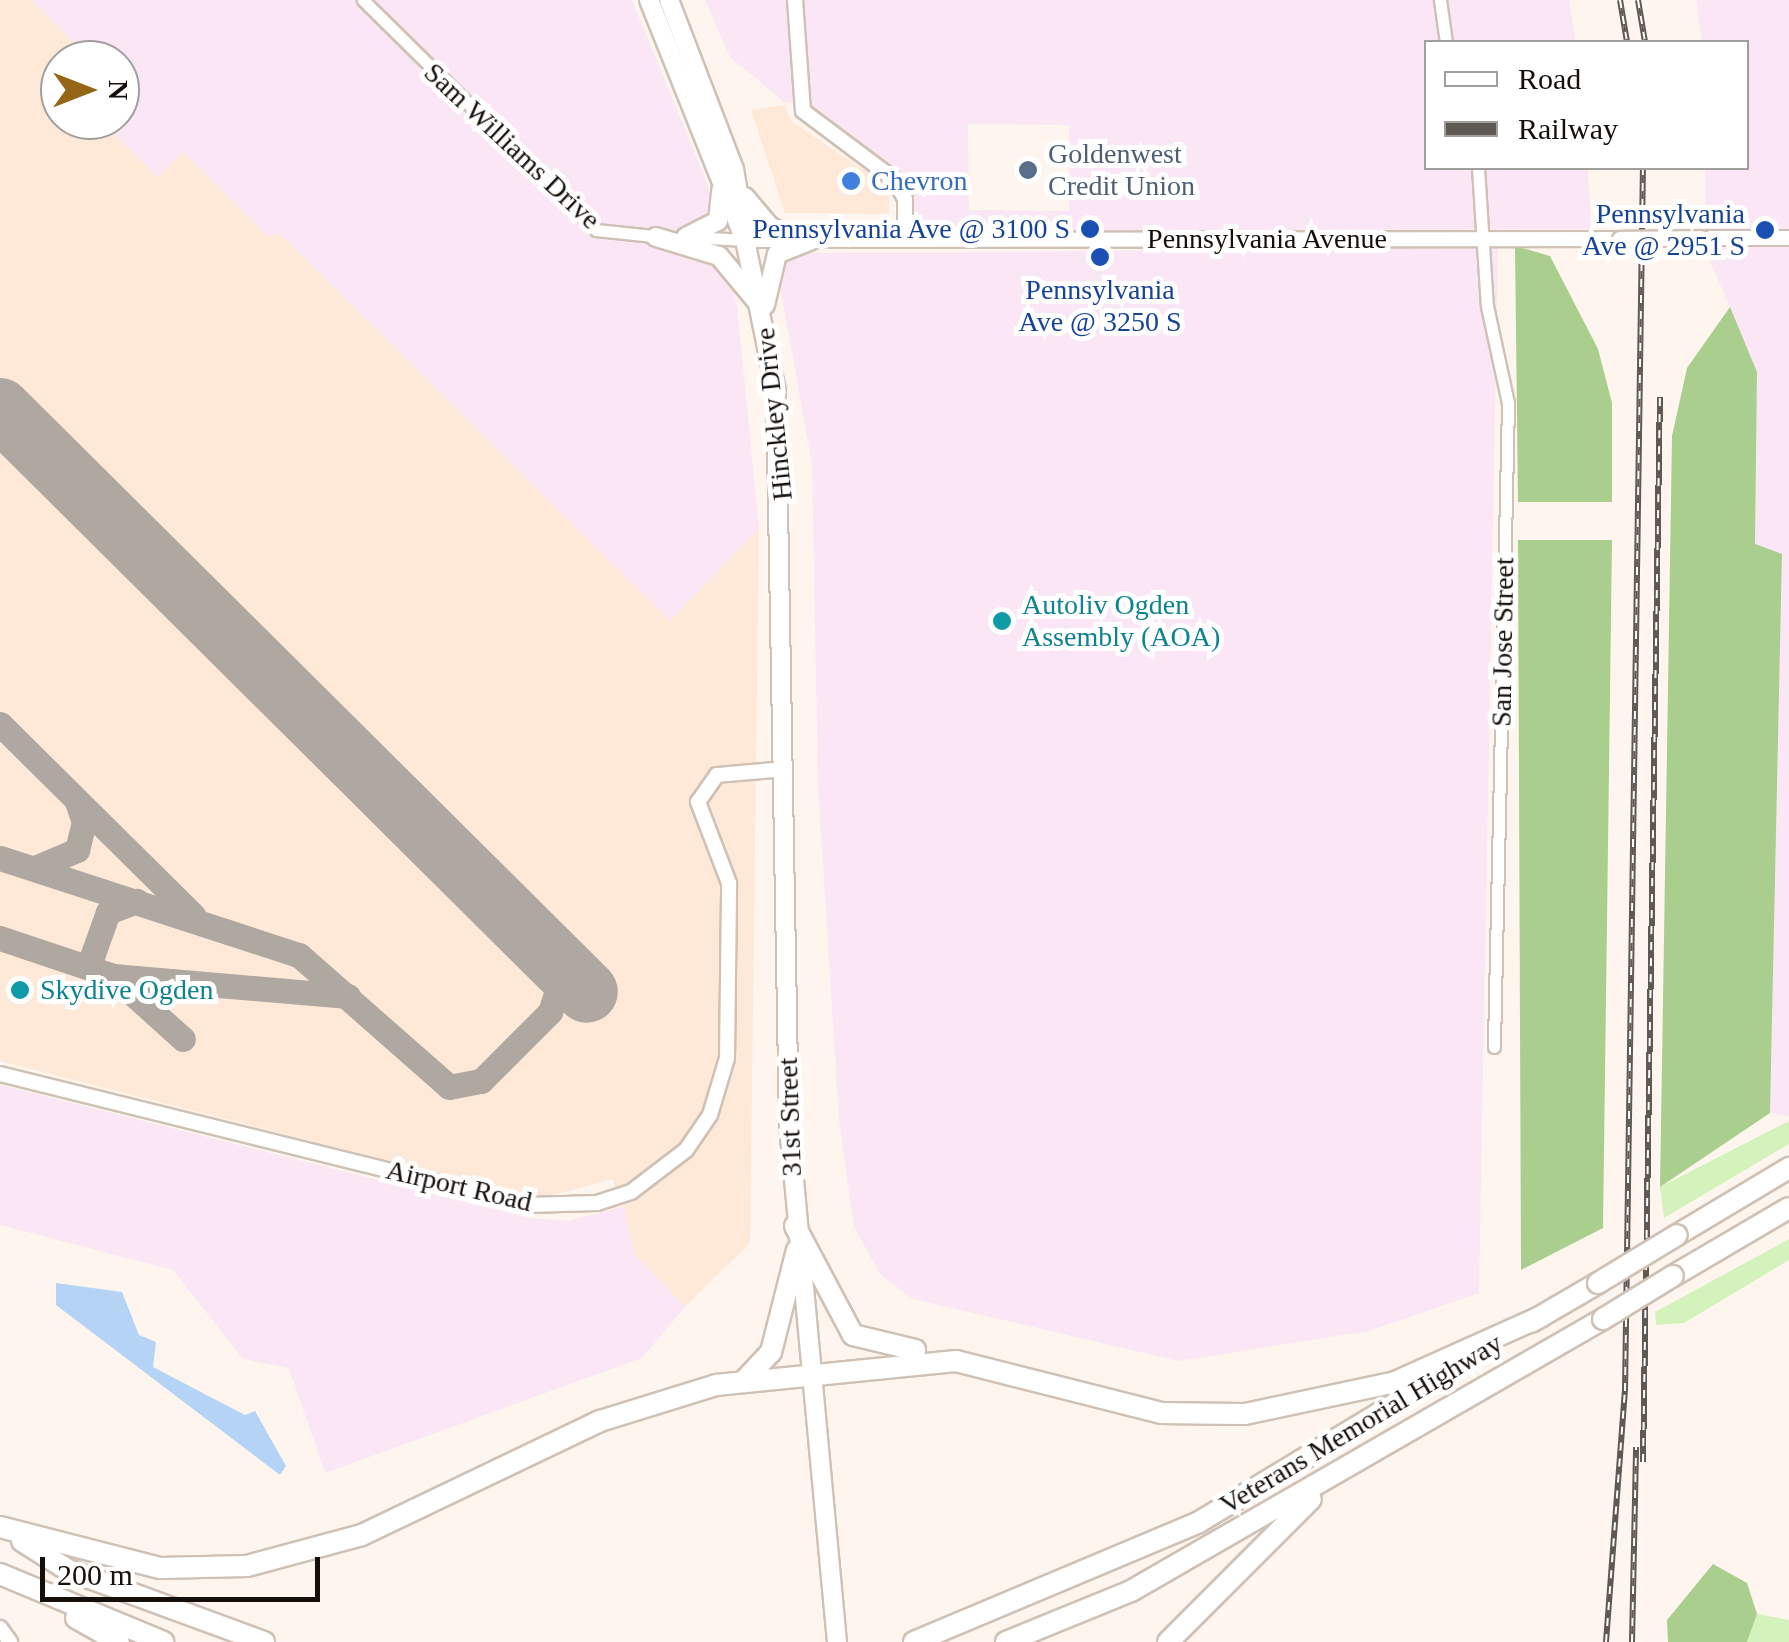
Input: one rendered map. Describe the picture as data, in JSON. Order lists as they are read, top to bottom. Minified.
{"streets":{"highway":["Veterans Memorial Highway"],"main road":["Hinckley Drive","31st Street"],"street":["Sam Williams Drive","Pennsylvania Avenue","San Jose Street","Airport Road"]},"crossings":[["Sam Williams Drive","Pennsylvania Avenue"],["Sam Williams Drive","Hinckley Drive"],["Pennsylvania Avenue","Hinckley Drive"],["Pennsylvania Avenue","San Jose Street"],["Hinckley Drive","31st Street"],["31st Street","Airport Road"]],"places":["Goldenwest Credit Union","Chevron","Pennsylvania Ave @ 3100 S","Pennsylvania Ave @ 2951 S","Pennsylvania Ave @ 3250 S","Autoliv Ogden Assembly (AOA)","Skydive Ogden"],"legend":["Road","Railway"],"scale_bar":"200 m","north":"right"}
